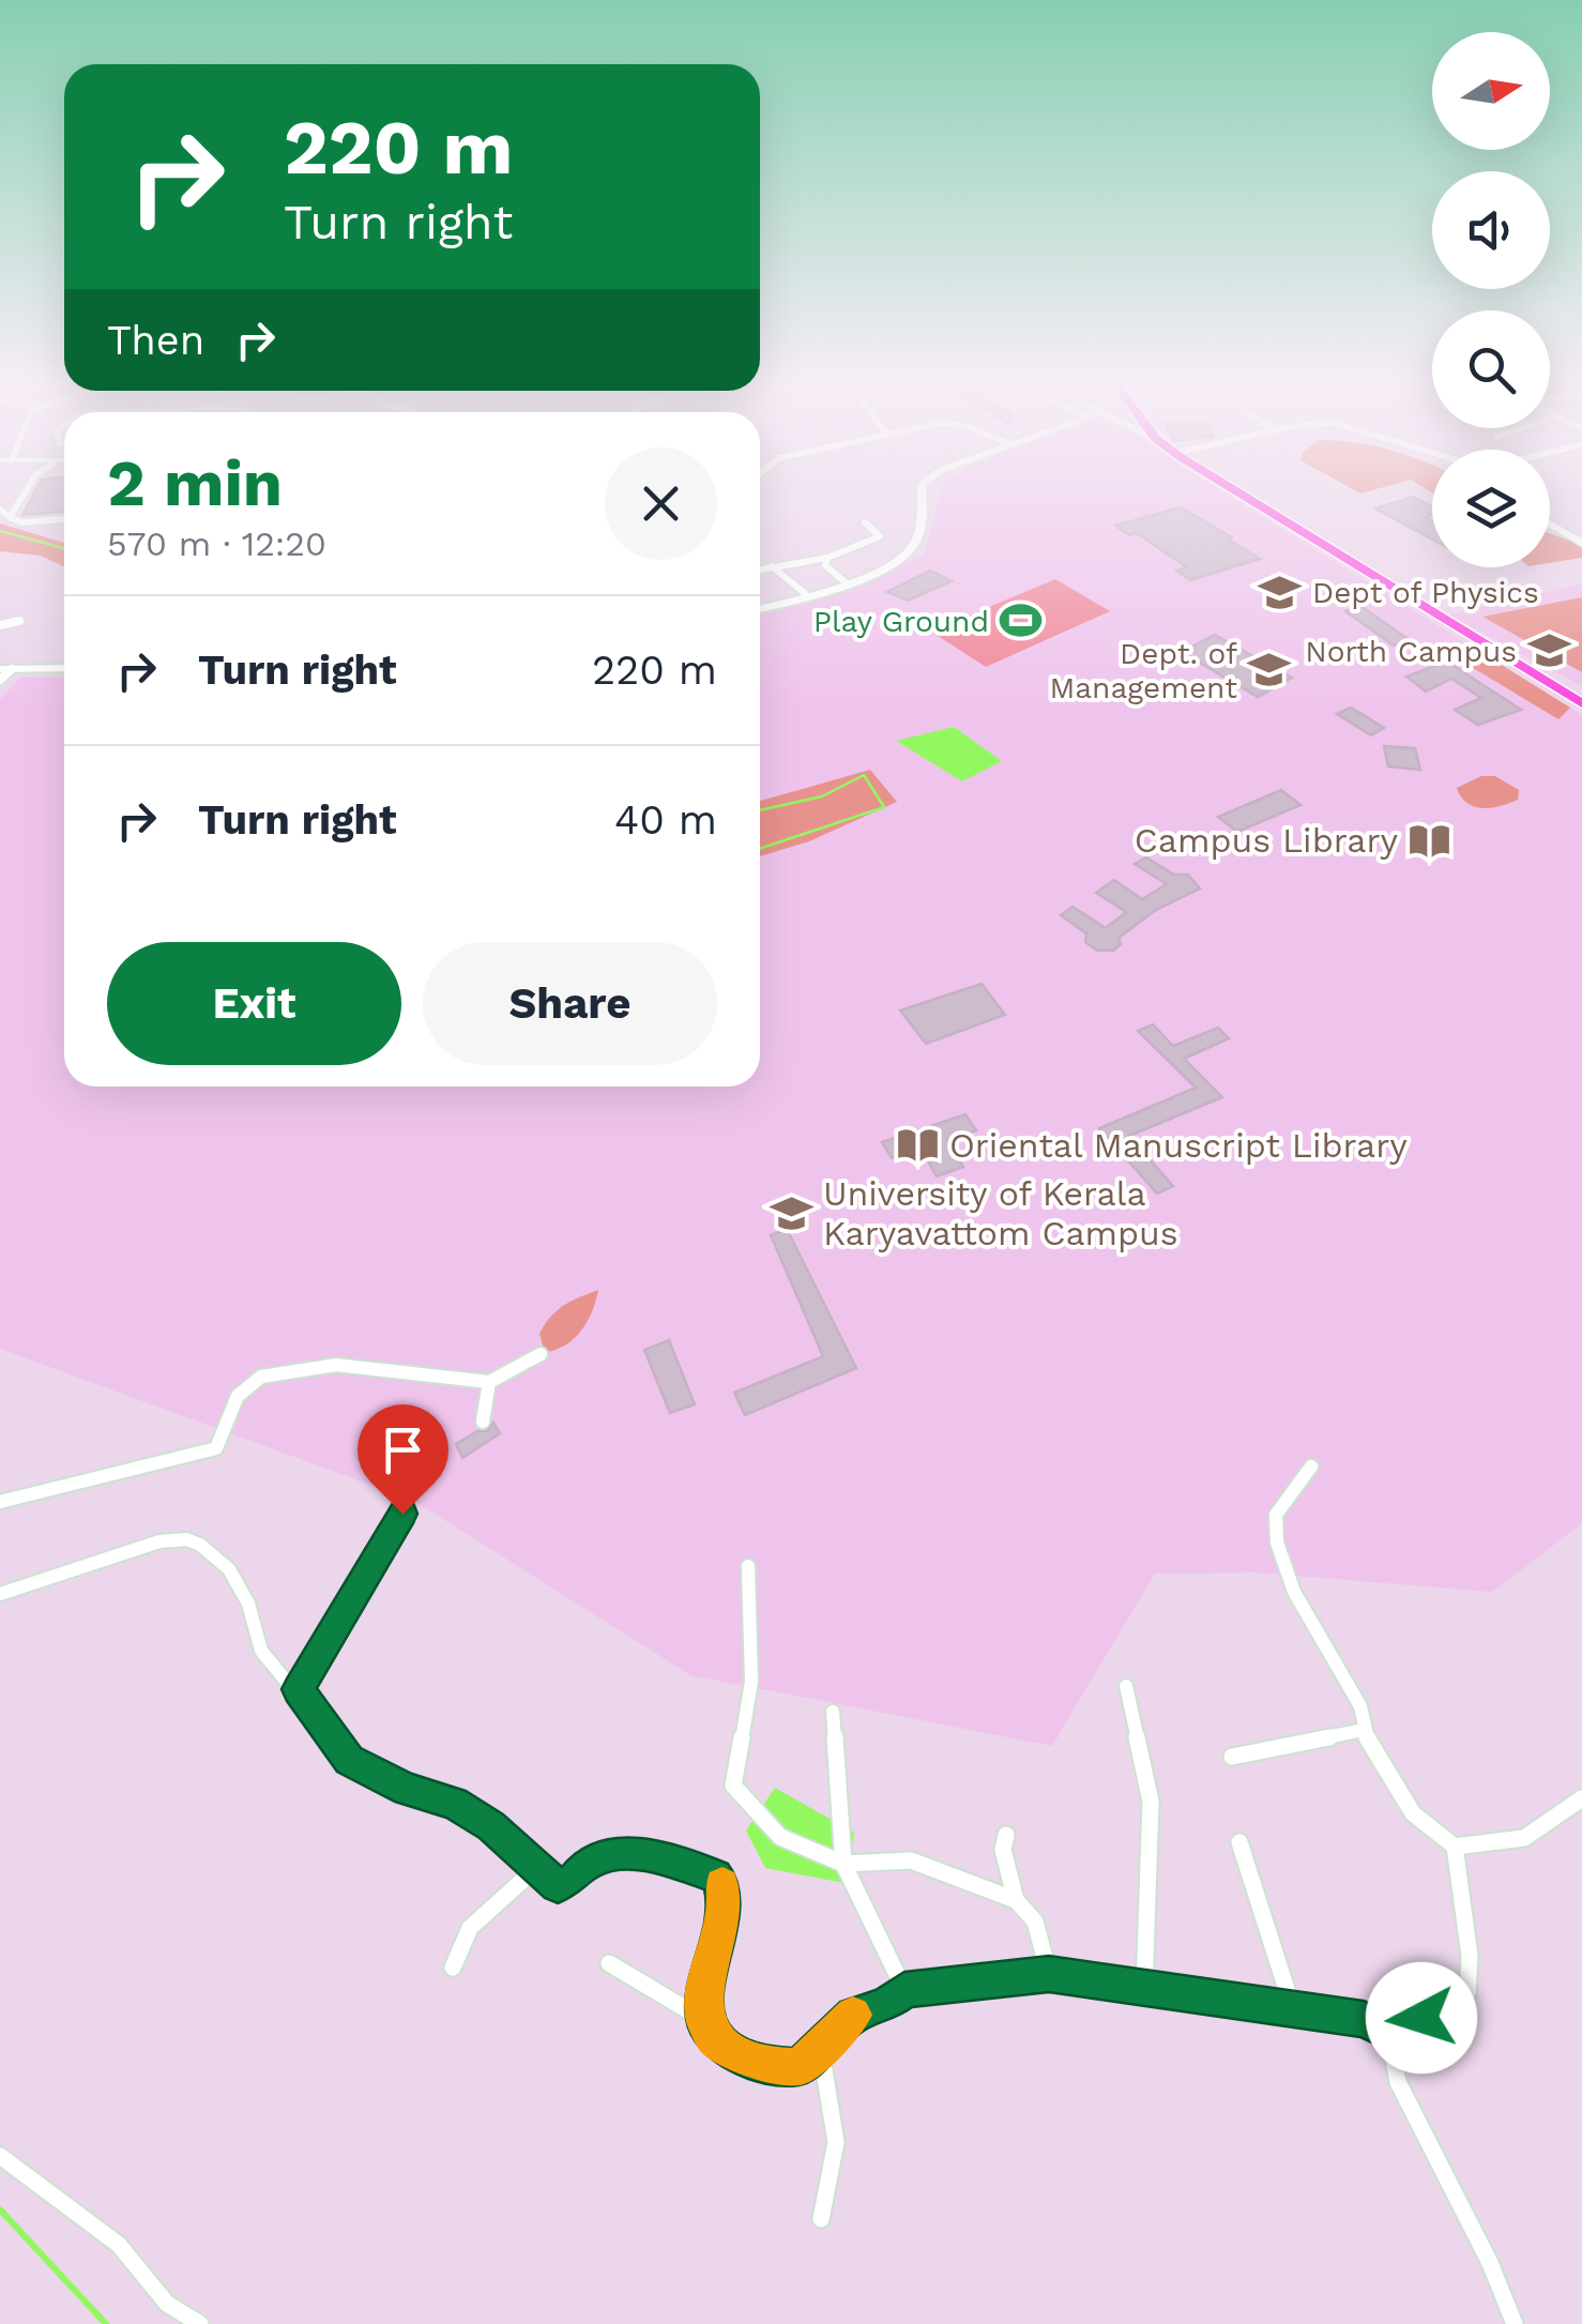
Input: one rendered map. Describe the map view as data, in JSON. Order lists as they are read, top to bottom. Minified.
{"places":{"school or university":["Dept of Physics","North Campus","Dept. of Management","University of Kerala Karyavattom Campus"],"sports":["Play Ground"],"library":["Campus Library","Oriental Manuscript Library"]},"north":"right","page":{"turn":["220 m","Turn right"],"then":"Then","heading":["2 min","570 m · 12:20"],"list":[{"name":"Turn right","value":"220 m"},{"name":"Turn right","value":"40 m"}],"buttons":["Exit","Share"]}}
